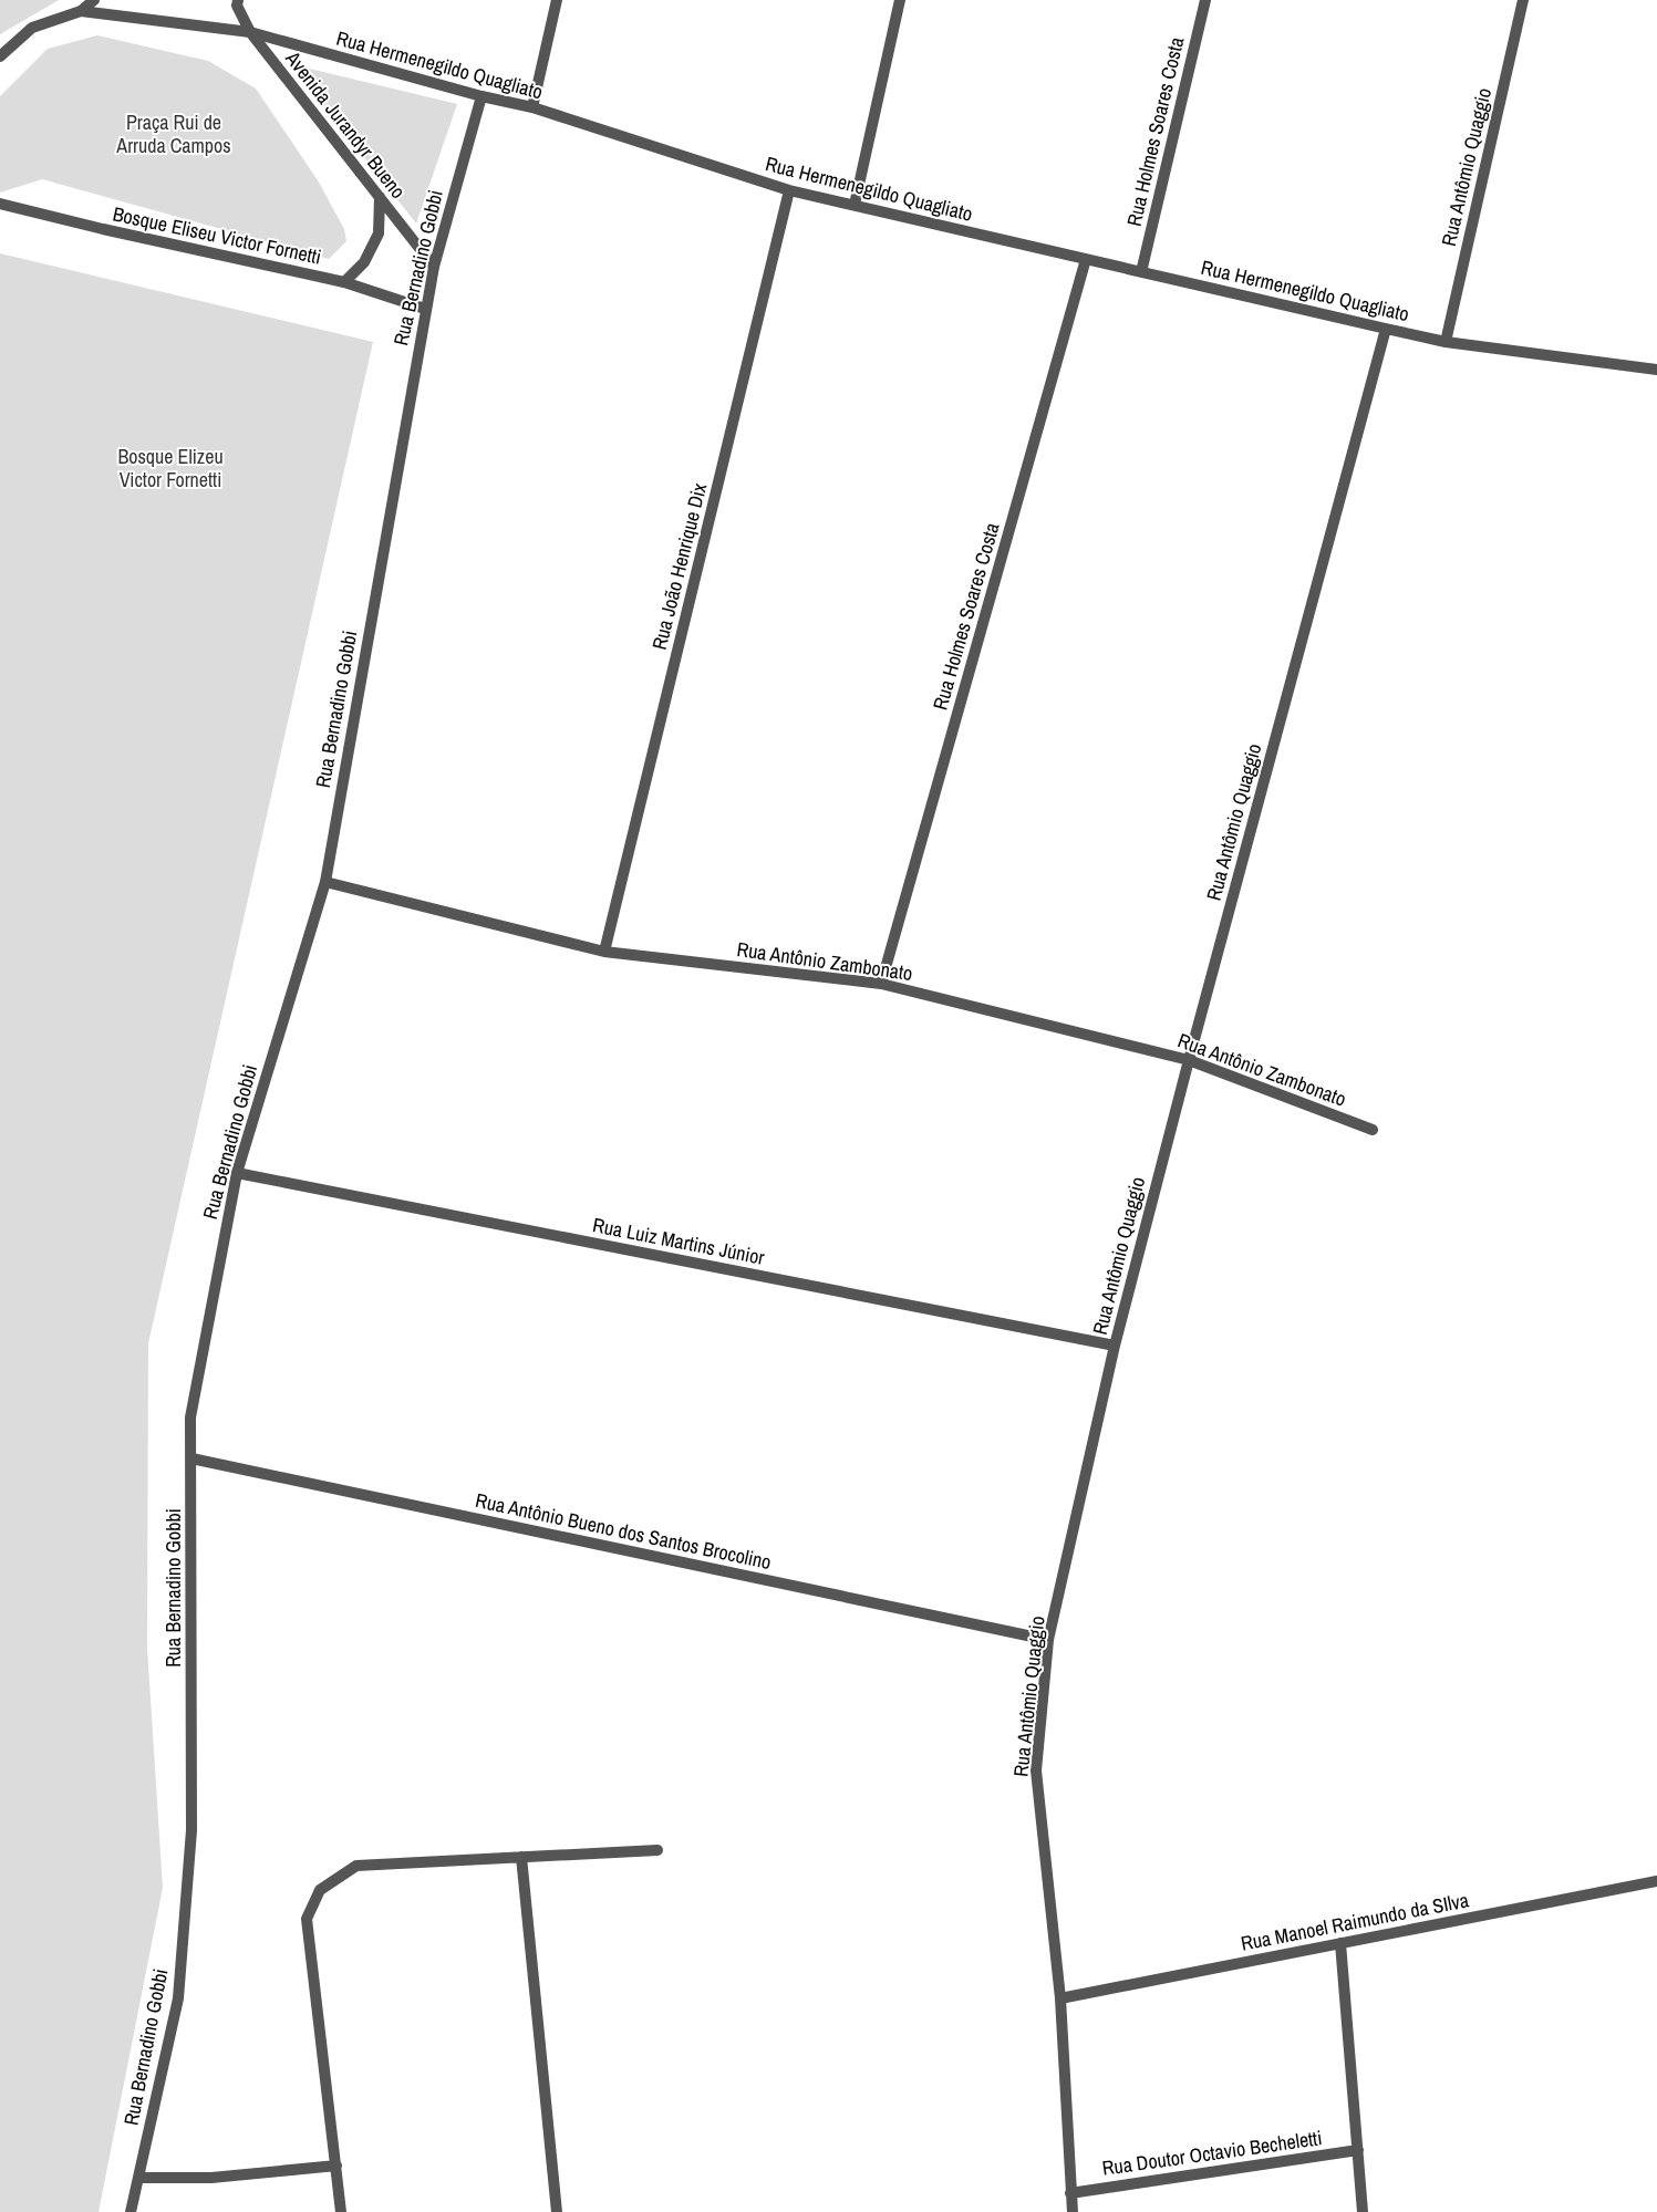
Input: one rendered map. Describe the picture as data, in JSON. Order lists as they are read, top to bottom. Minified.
{"streets":{"street":["Rua Hermenegildo Quagliato","Avenida Jurandyr Bueno","Rua Holmes Soares Costa","Rua Antômio Quaggio","Bosque Eliseu Victor Fornetti","Rua Bernadino Gobbi","Rua João Henrique Dix","Rua Antônio Zambonato","Rua Luiz Martins Júnior","Rua Antônio Bueno dos Santos Brocolino","Rua Manoel Raimundo da SIlva","Rua Doutor Octavio Becheletti"]},"crossings":[["Rua Hermenegildo Quagliato","Avenida Jurandyr Bueno"],["Rua Hermenegildo Quagliato","Rua Holmes Soares Costa"],["Rua Hermenegildo Quagliato","Rua Antômio Quaggio"],["Rua Hermenegildo Quagliato","Rua Bernadino Gobbi"],["Rua Hermenegildo Quagliato","Rua João Henrique Dix"],["Avenida Jurandyr Bueno","Rua Bernadino Gobbi"],["Rua Holmes Soares Costa","Rua Antônio Zambonato"],["Rua Antômio Quaggio","Rua Antônio Zambonato"],["Rua Antômio Quaggio","Rua Luiz Martins Júnior"],["Rua Antômio Quaggio","Rua Antônio Bueno dos Santos Brocolino"],["Rua Antômio Quaggio","Rua Manoel Raimundo da SIlva"],["Rua Antômio Quaggio","Rua Doutor Octavio Becheletti"],["Bosque Eliseu Victor Fornetti","Rua Bernadino Gobbi"],["Rua Bernadino Gobbi","Rua Antônio Zambonato"],["Rua Bernadino Gobbi","Rua Luiz Martins Júnior"],["Rua Bernadino Gobbi","Rua Antônio Bueno dos Santos Brocolino"],["Rua João Henrique Dix","Rua Antônio Zambonato"]],"parks":["Praça Rui de Arruda Campos","Bosque Elizeu Victor Fornetti"]}
